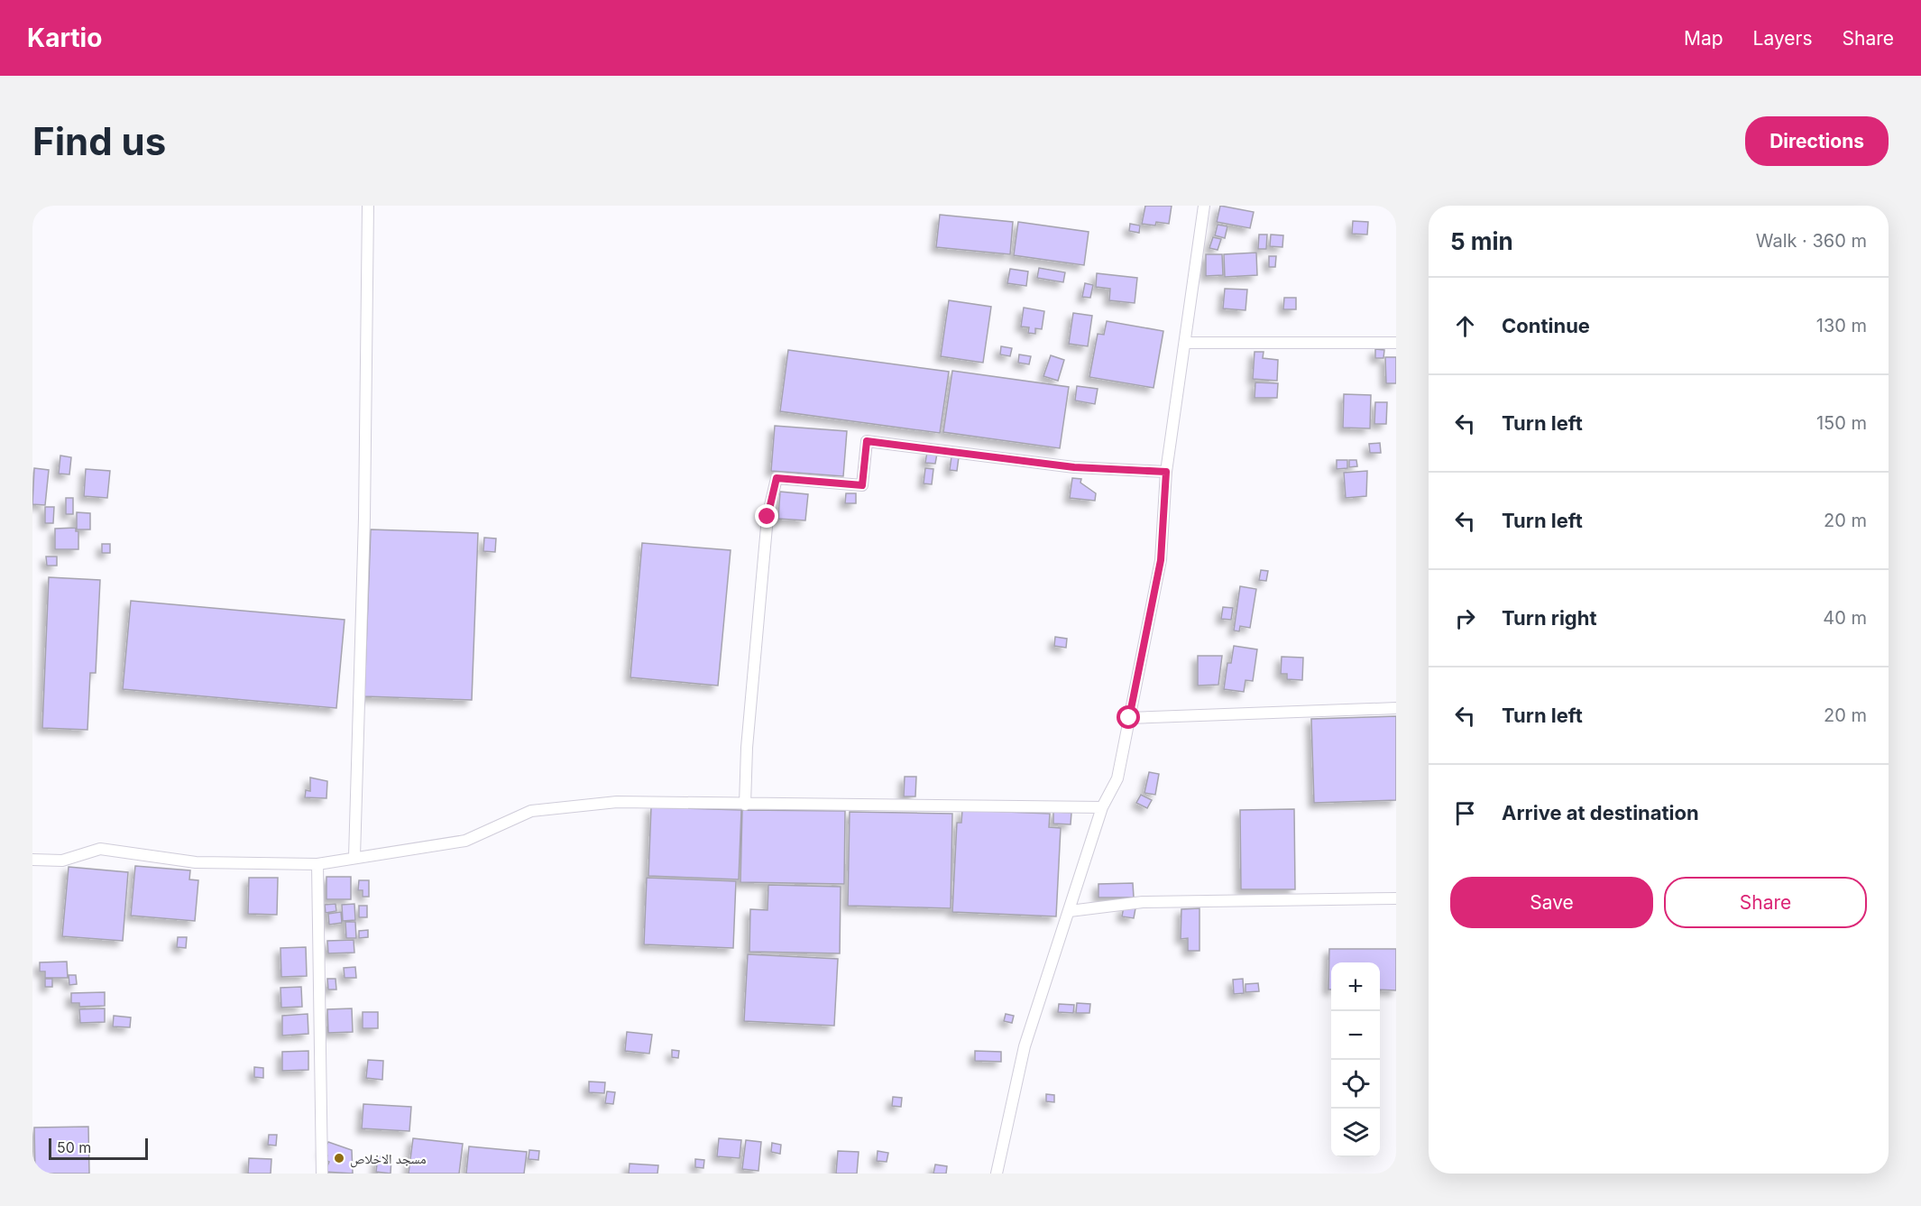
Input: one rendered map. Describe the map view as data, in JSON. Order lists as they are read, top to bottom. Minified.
{"places":["مسجد الاخلاص"],"scale_bar":"50 m","page":{"header":"Kartio","nav":["Map","Layers","Share"],"buttons":["Directions",["Save","Share"]],"title":"Find us","heading":["5 min","Walk · 360 m"],"list":[["Continue","130 m"],["Turn left","150 m"],["Turn left","20 m"],["Turn right","40 m"],["Turn left","20 m"],"Arrive at destination"],"map_buttons":["+","−"],"scale":"50 m"}}
